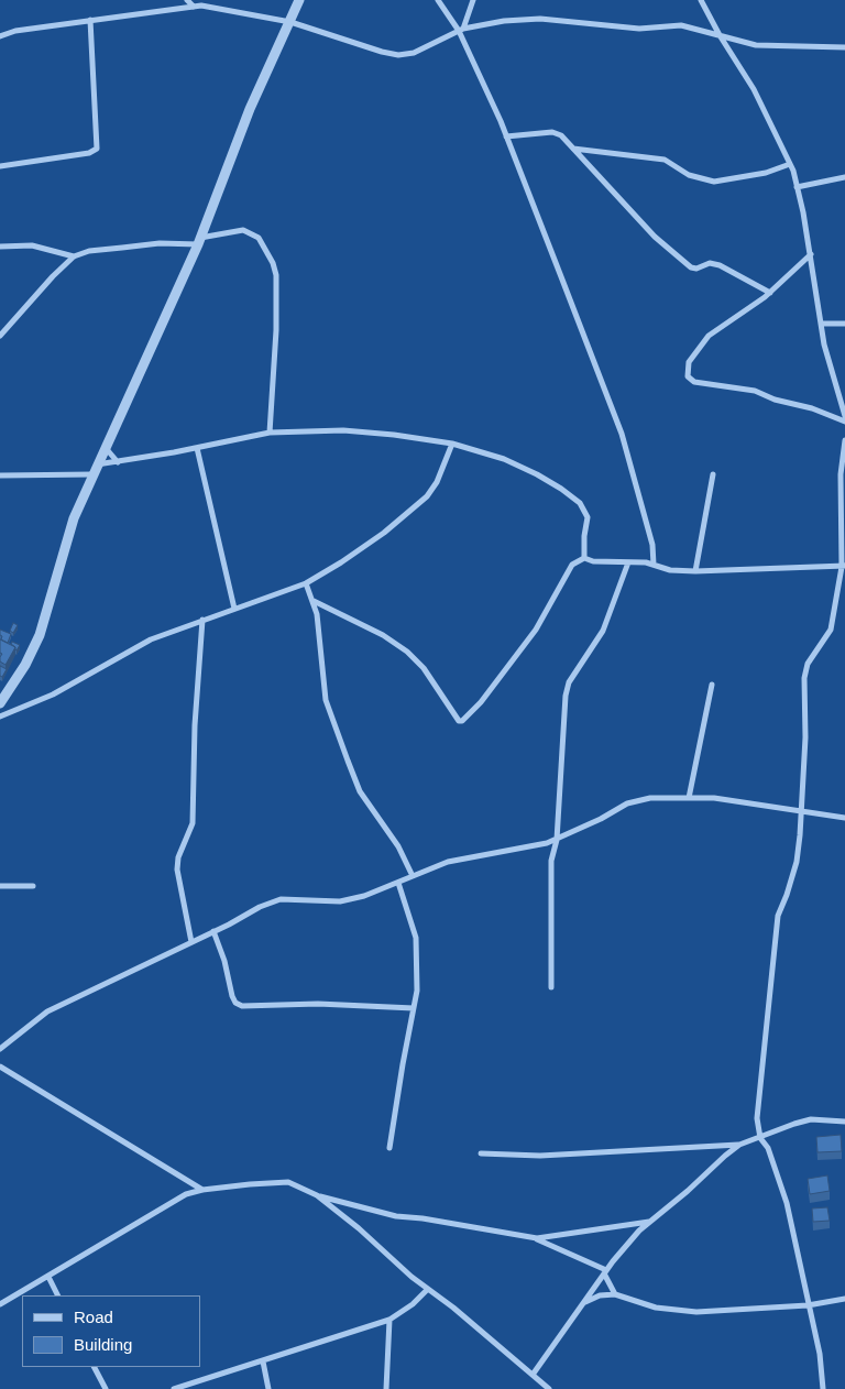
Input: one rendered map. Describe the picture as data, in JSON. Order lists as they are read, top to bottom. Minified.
{"legend":["Road","Building"]}
